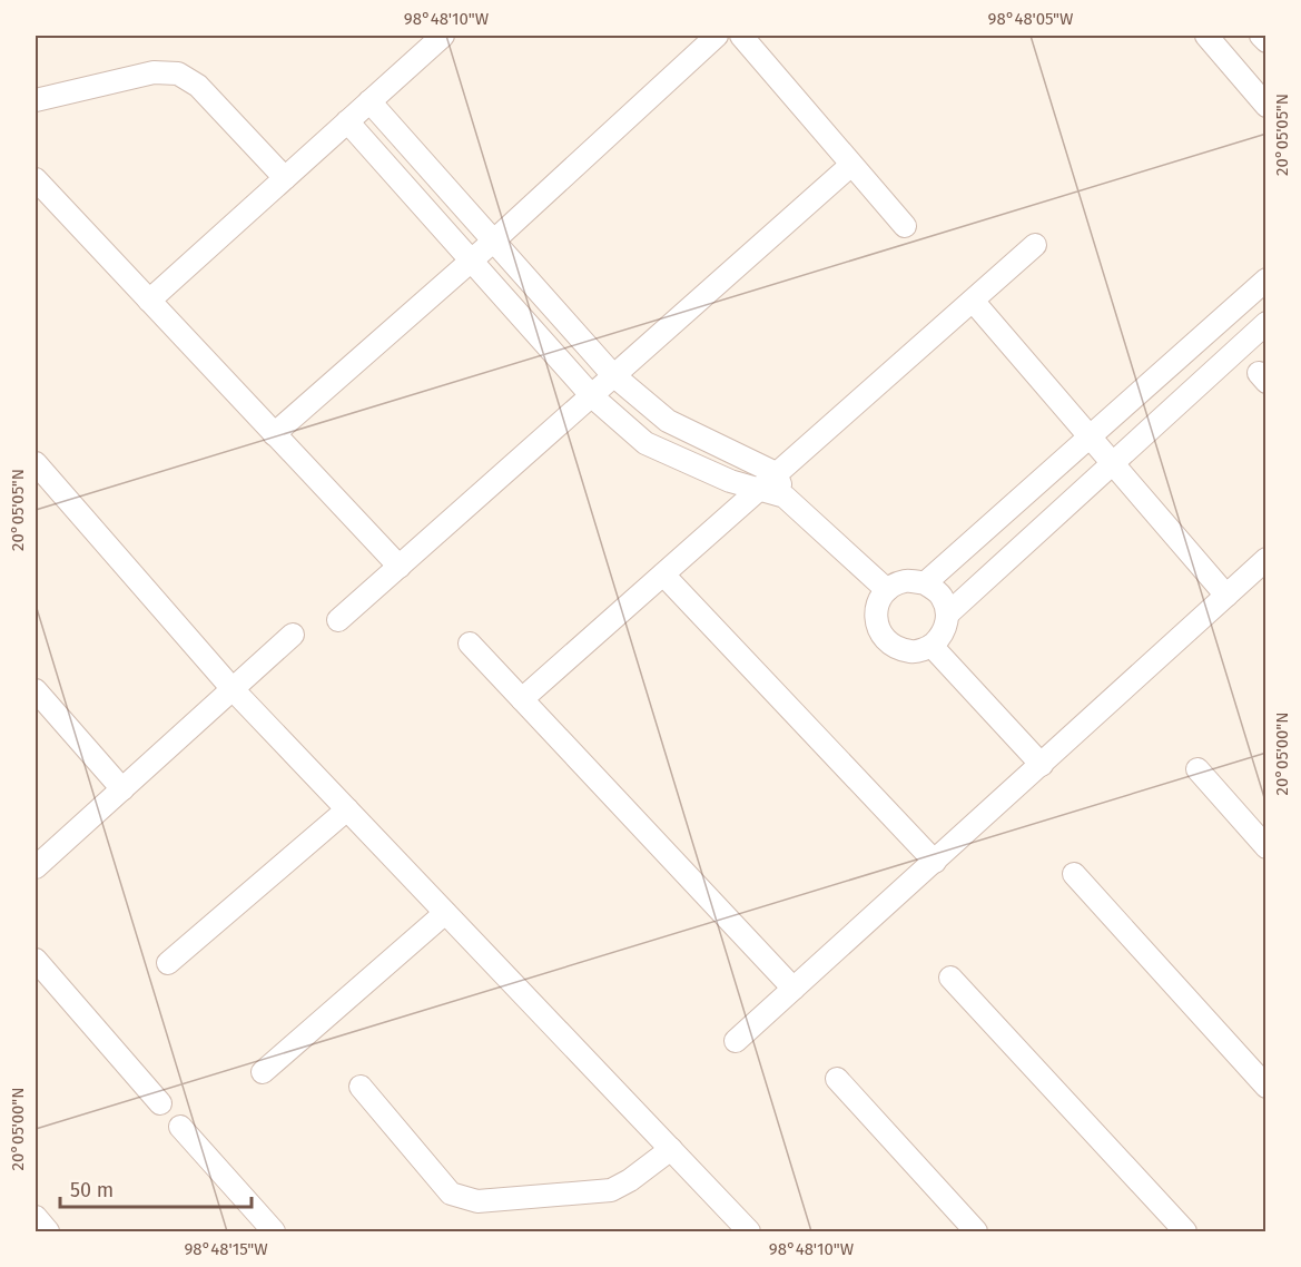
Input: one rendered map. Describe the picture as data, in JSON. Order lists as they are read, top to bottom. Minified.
{"scale_bar":"50 m","coordinates":["98°48'10\"W","98°48'05\"W","20°05'05\"N","20°05'00\"N","98°48'15\"W"]}
